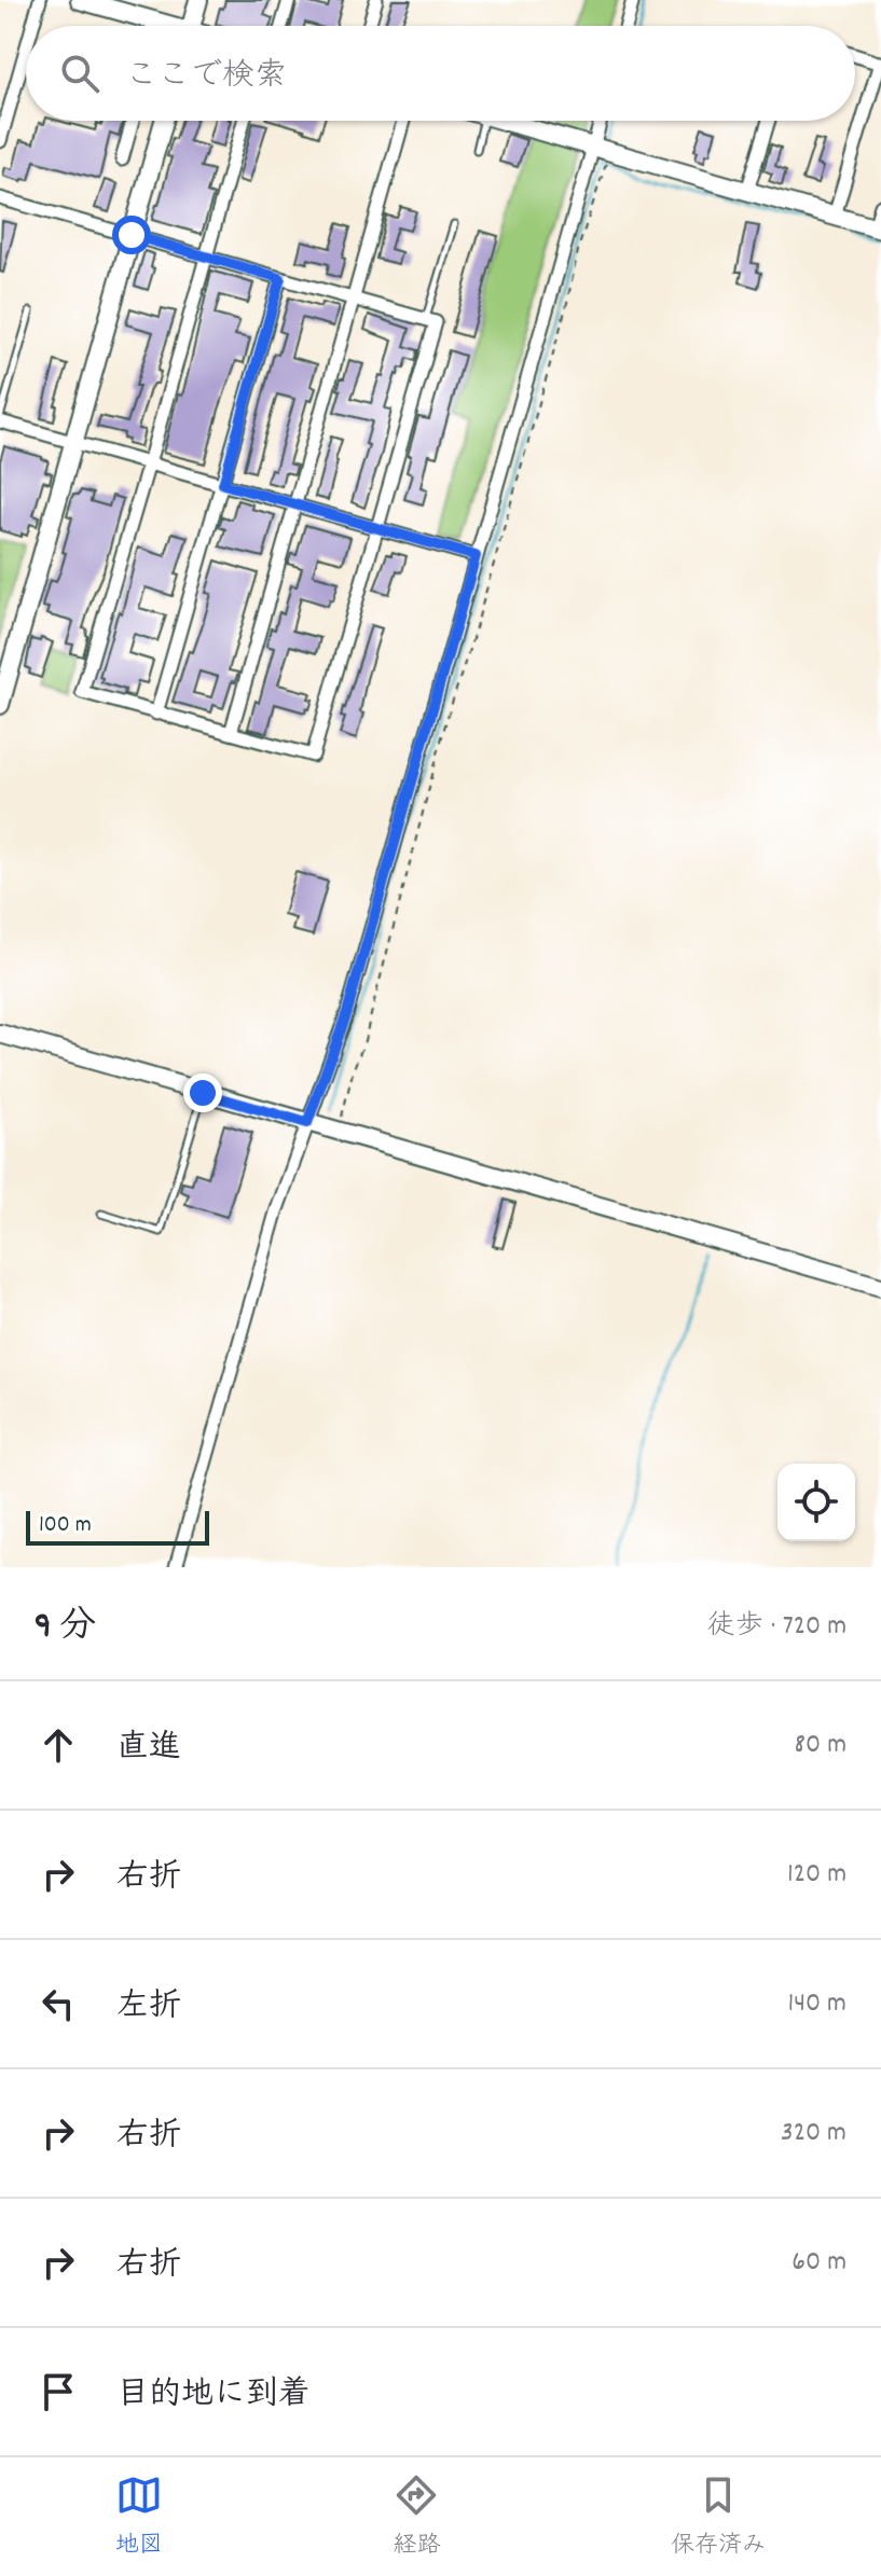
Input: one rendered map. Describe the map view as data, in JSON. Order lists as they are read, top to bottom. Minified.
{"scale_bar":"100 m","page":{"search":"ここで検索","scale":"100 m","heading":["9 分","徒歩 · 720 m"],"list":[["直進","80 m"],["右折","120 m"],["左折","140 m"],["右折","320 m"],["右折","60 m"],"目的地に到着"],"nav":["地図","経路","保存済み"]}}
